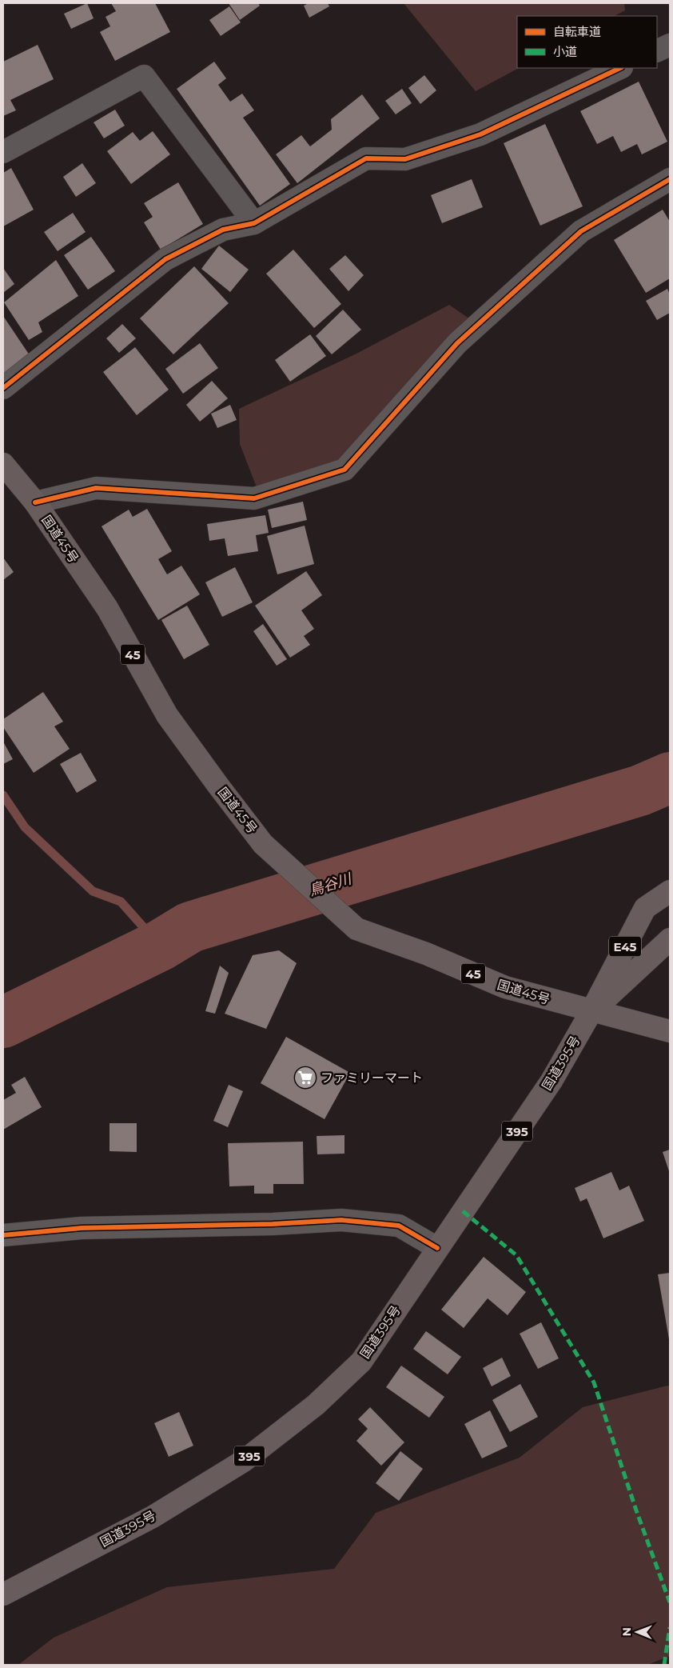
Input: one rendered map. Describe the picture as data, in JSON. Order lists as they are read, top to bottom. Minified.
{"streets":{"highway":["国道45号","45","E45","国道395号","395"]},"crossings":[["国道45号","E45"],["国道45号","国道395号"],["E45","国道395号"]],"water":["鳥谷川"],"places":{"supermarket":["ファミリーマート"]},"legend":["自転車道","小道"],"north":"left"}
